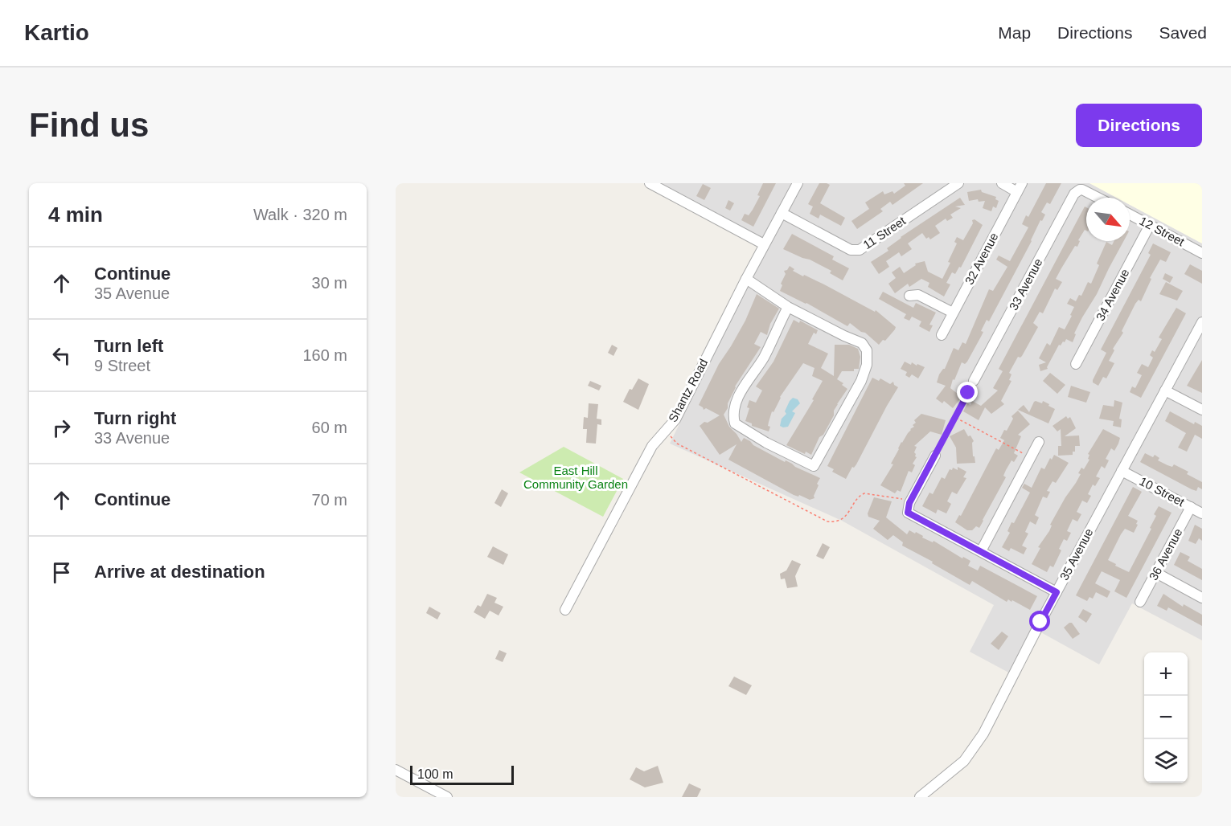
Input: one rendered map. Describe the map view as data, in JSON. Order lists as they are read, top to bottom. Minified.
{"streets":{"street":["12 Street","11 Street","32 Avenue","33 Avenue","34 Avenue","Shantz Road","10 Street","35 Avenue","36 Avenue"]},"crossings":[["12 Street","34 Avenue"],["11 Street","Shantz Road"],["10 Street","35 Avenue"],["10 Street","36 Avenue"]],"parks":["East Hill Community Garden"],"scale_bar":"100 m","north":"bottom right","page":{"header":"Kartio","nav":["Map","Directions","Saved"],"buttons":"Directions","title":"Find us","heading":["4 min","Walk · 320 m"],"list":[["Continue","35 Avenue","30 m"],["Turn left","9 Street","160 m"],["Turn right","33 Avenue","60 m"],["Continue","70 m"],"Arrive at destination"],"map_buttons":["+","−"],"scale":"100 m"}}
